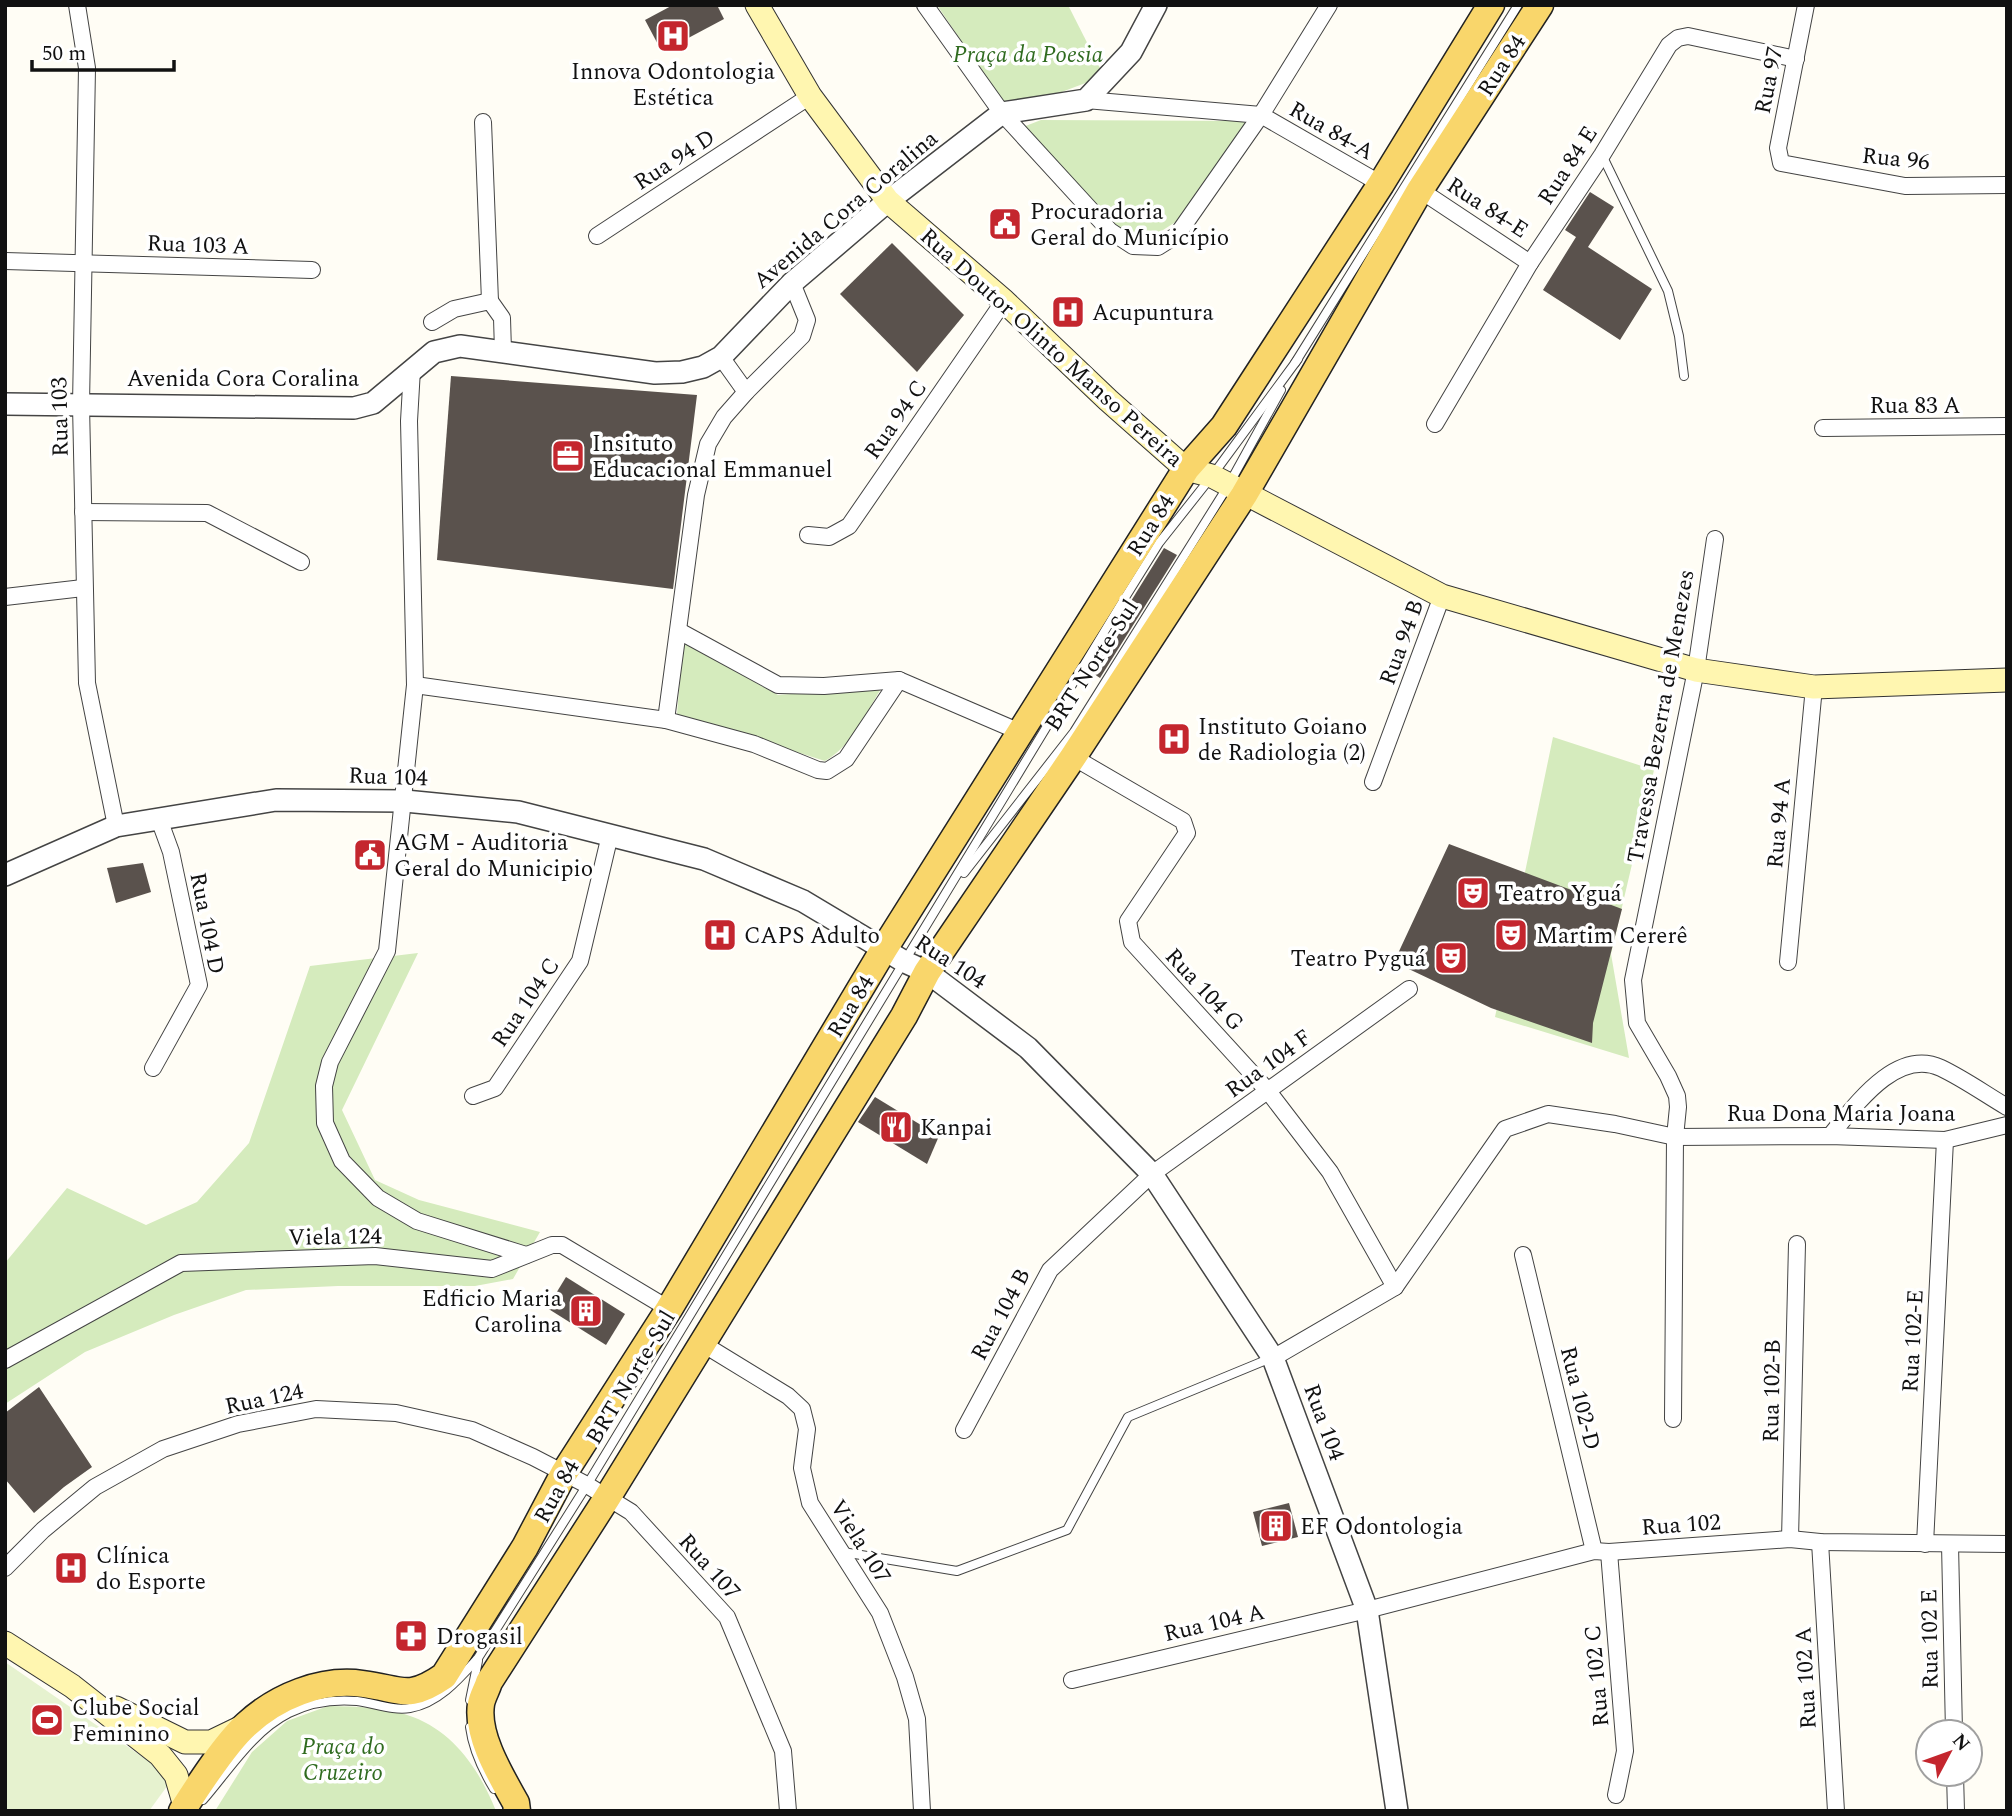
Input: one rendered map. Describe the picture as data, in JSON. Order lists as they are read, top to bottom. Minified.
{"streets":{"main road":["Rua 84","Rua Doutor Olinto Manso Pereira"],"street":["Rua 97","Rua 84-A","Rua 96","Rua 94 D","Rua 84 E","Rua 84-E","Avenida Cora Coralina","Rua 103 A","Rua 83 A","Rua 103","Rua 94 C","Rua 94 B","Travessa Bezerra de Menezes","Rua 104","Rua 94 A","Rua 104 D","Rua 104 G","Rua 104 C","Rua 104 F","Rua Dona Maria Joana","Viela 124","Rua 104 B","Rua 102-E","Rua 102-B","Rua 124","Rua 102-D","Rua 102","Viela 107","Rua 107","Rua 104 A","Rua 102 E","Rua 102 C","Rua 102 A"],"lane":["BRT Norte-Sul"]},"crossings":[["Rua 84","Rua 84-A"],["Rua 84","Rua 84-E"],["Rua 84","Rua Doutor Olinto Manso Pereira"],["Rua 84","BRT Norte-Sul"],["Rua 84","Rua 104"],["Rua 84","Rua 104 G"],["Rua 84","Viela 124"],["Rua 84","Rua 124"],["Rua 84","Viela 107"],["Rua 84","Rua 107"],["Rua 97","Rua 96"],["Rua 97","Rua 84 E"],["Rua 94 D","Rua Doutor Olinto Manso Pereira"],["Rua 84 E","Rua 84-E"],["Avenida Cora Coralina","Rua Doutor Olinto Manso Pereira"],["Avenida Cora Coralina","Rua 103"],["Rua 103 A","Rua 103"],["Rua Doutor Olinto Manso Pereira","Rua 94 C"],["Rua Doutor Olinto Manso Pereira","Rua 94 B"],["Rua Doutor Olinto Manso Pereira","BRT Norte-Sul"],["Rua Doutor Olinto Manso Pereira","Travessa Bezerra de Menezes"],["Rua Doutor Olinto Manso Pereira","Rua 94 A"],["Rua 103","Rua 104"],["BRT Norte-Sul","Rua 104"],["BRT Norte-Sul","Rua 124"],["BRT Norte-Sul","Rua 107"],["Travessa Bezerra de Menezes","Rua Dona Maria Joana"],["Rua 104","Rua 104 D"],["Rua 104","Rua 104 C"],["Rua 104","Rua 104 F"],["Rua 104","Rua 104 B"],["Rua 104","Rua 102"],["Rua 104","Rua 104 A"],["Rua 104 G","Rua 104 F"],["Rua 104 F","Rua 104 B"],["Rua Dona Maria Joana","Rua 102-E"],["Rua 102-E","Rua 102"],["Rua 102-B","Rua 102"],["Rua 124","Rua 107"],["Rua 102-D","Rua 102"],["Rua 102-D","Rua 102 C"],["Rua 102","Rua 104 A"],["Rua 102","Rua 102 E"],["Rua 102","Rua 102 C"],["Rua 102","Rua 102 A"]],"parks":["Praça da Poesia","Praça do Cruzeiro"],"places":{"hospital":["Innova Odontologia Estética","Acupuntura","Instituto Goiano de Radiologia (2)","CAPS Adulto","Clínica do Esporte"],"public building":["Procuradoria Geral do Município","AGM - Auditoria Geral do Municipio"],"office":["Insituto Educacional Emmanuel"],"theatre":["Teatro Yguá","Martim Cererê","Teatro Pyguá"],"restaurant":["Kanpai"],"building":["Edficio Maria Carolina","EF Odontologia"],"pharmacy":["Drogasil"],"sports":["Clube Social Feminino"]},"scale_bar":"50 m","north":"top right"}
